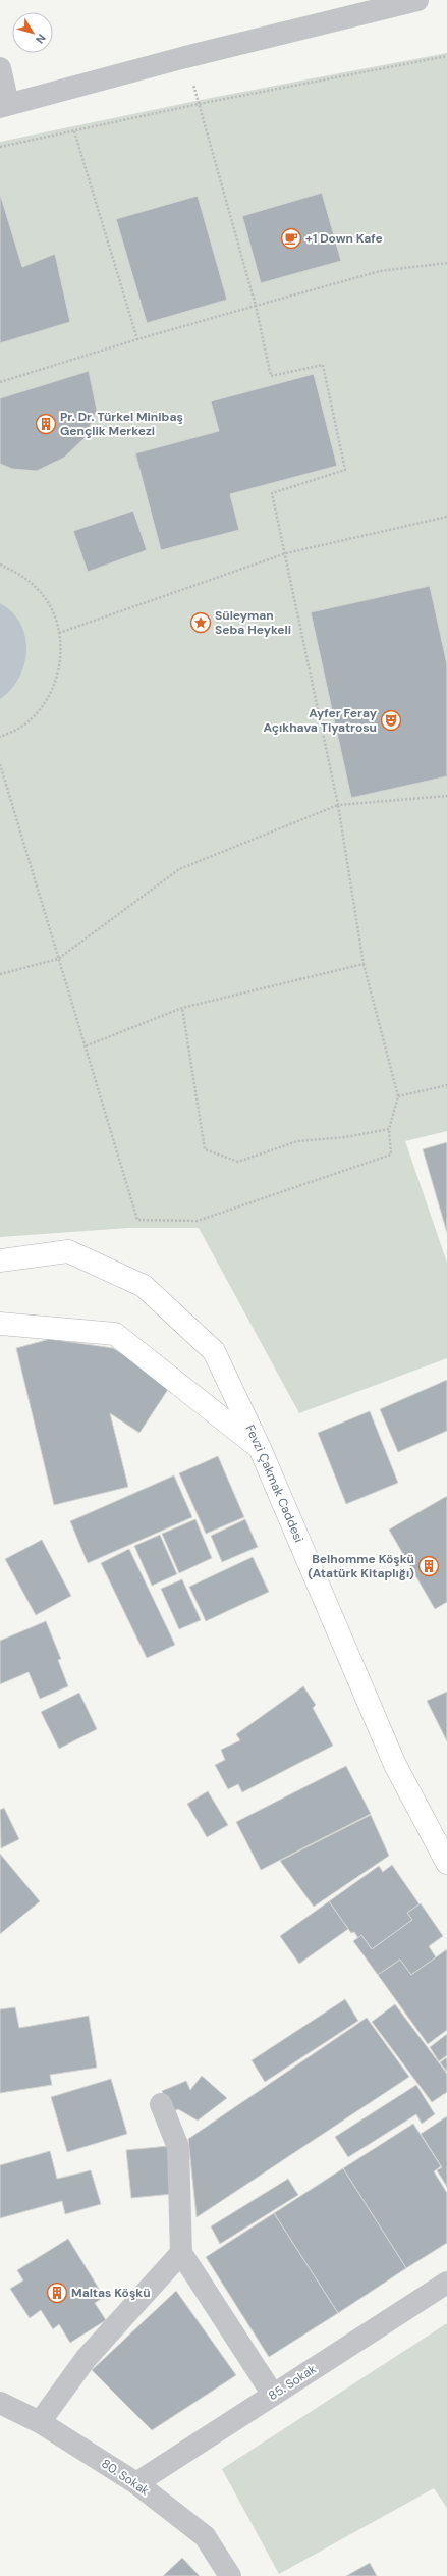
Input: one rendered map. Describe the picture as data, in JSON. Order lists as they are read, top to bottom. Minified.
{"streets":{"main road":["Fevzi Çakmak Caddesi"],"street":["85. Sokak","80. Sokak"]},"crossings":[["85. Sokak","80. Sokak"]],"places":{"cafe":["+1 Down Kafe"],"building":["Pr. Dr. Türkel Minibaş Gençlik Merkezi","Belhomme Köşkü (Atatürk Kitaplığı)","Maltas Köşkü"],"place":["Süleyman Seba Heykeli"],"theatre":["Ayfer Feray Açıkhava Tiyatrosu"]},"north":"bottom right"}
